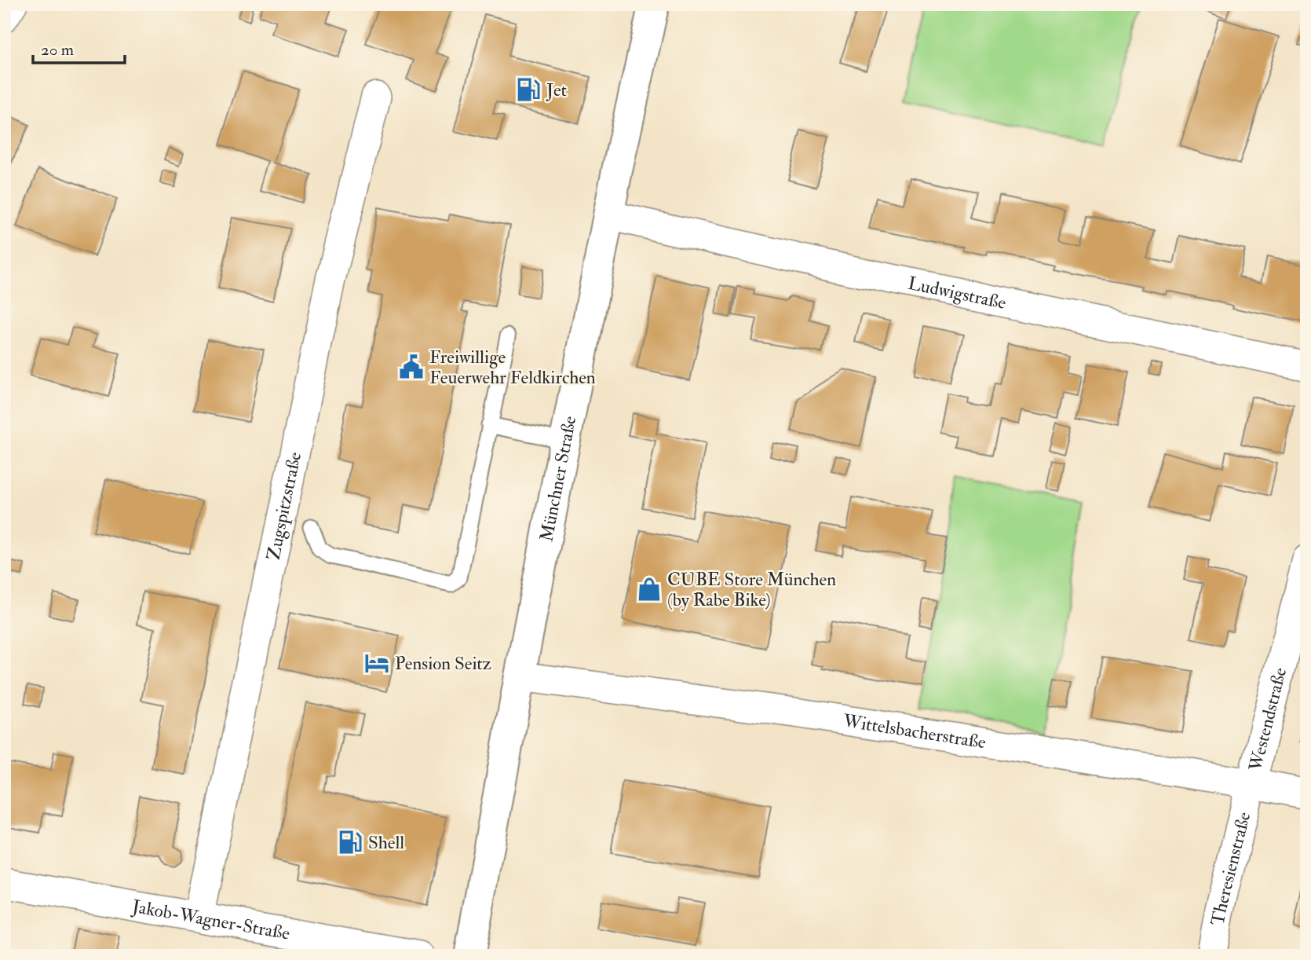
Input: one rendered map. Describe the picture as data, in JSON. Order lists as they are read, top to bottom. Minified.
{"streets":{"street":["Ludwigstraße","Münchner Straße","Zugspitzstraße","Westendstraße","Wittelsbacherstraße","Theresienstraße","Jakob-Wagner-Straße"]},"crossings":[["Ludwigstraße","Münchner Straße"],["Münchner Straße","Wittelsbacherstraße"],["Zugspitzstraße","Jakob-Wagner-Straße"],["Westendstraße","Wittelsbacherstraße"],["Westendstraße","Theresienstraße"],["Wittelsbacherstraße","Theresienstraße"]],"places":{"fuel station":["Jet","Shell"],"public building":["Freiwillige Feuerwehr Feldkirchen"],"shop":["CUBE Store München (by Rabe Bike)"],"hotel":["Pension Seitz"]},"scale_bar":"20 m"}
